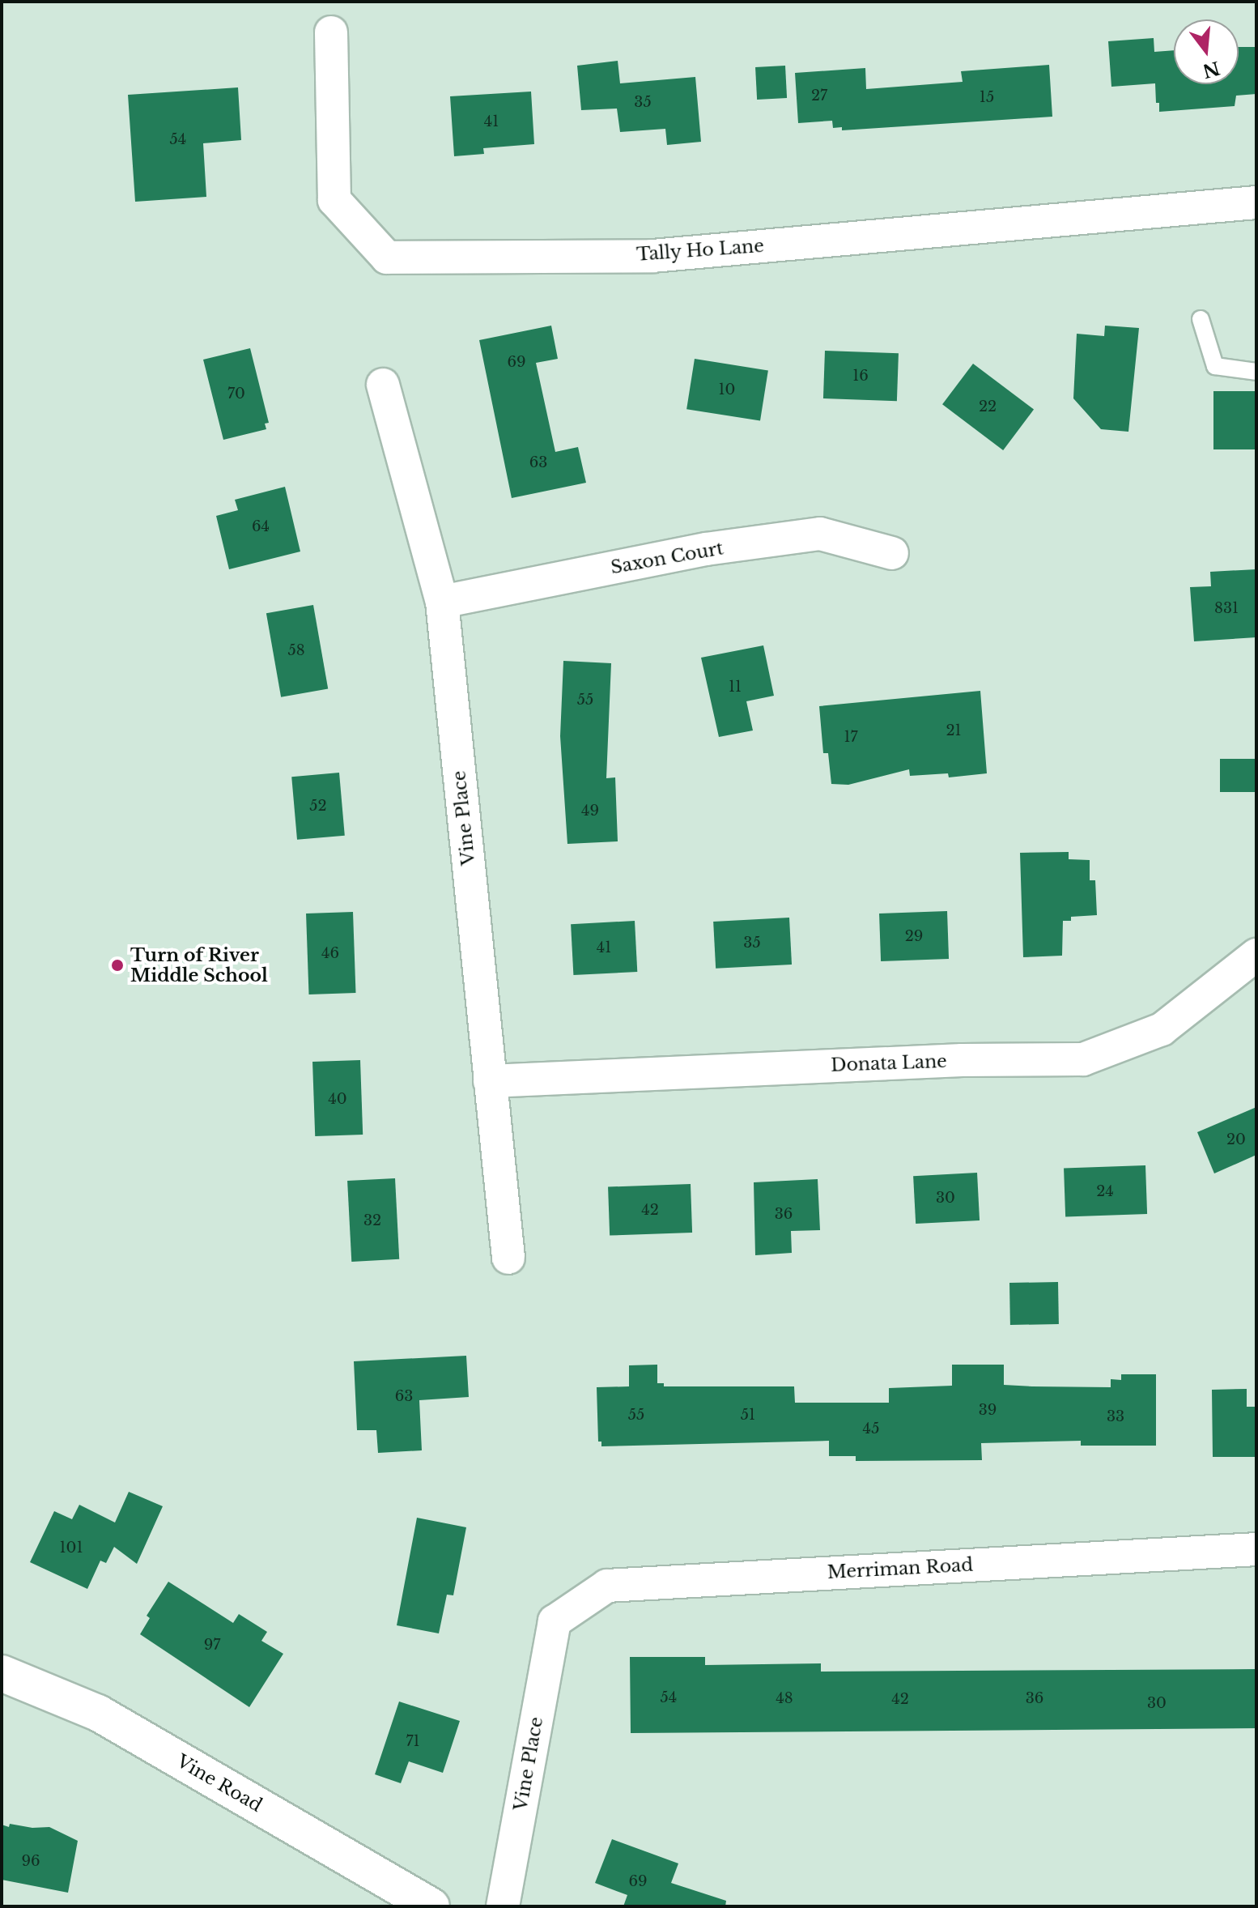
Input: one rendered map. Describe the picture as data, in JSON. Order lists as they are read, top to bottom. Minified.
{"streets":{"street":["Tally Ho Lane","Saxon Court","Vine Place","Donata Lane","Merriman Road","Vine Road"]},"crossings":[["Saxon Court","Vine Place"],["Vine Place","Donata Lane"],["Vine Place","Merriman Road"]],"places":["Turn of River Middle School"],"house_numbers":["27","15","35","41","54","69","16","10","70","22","63","64","831","58","11","55","21","17","52","49","29","35","41","46","40","20","24","30","42","36","32","63","39","55","51","33","45","101","97","54","48","36","42","30","71","96","69"],"north":"bottom"}
